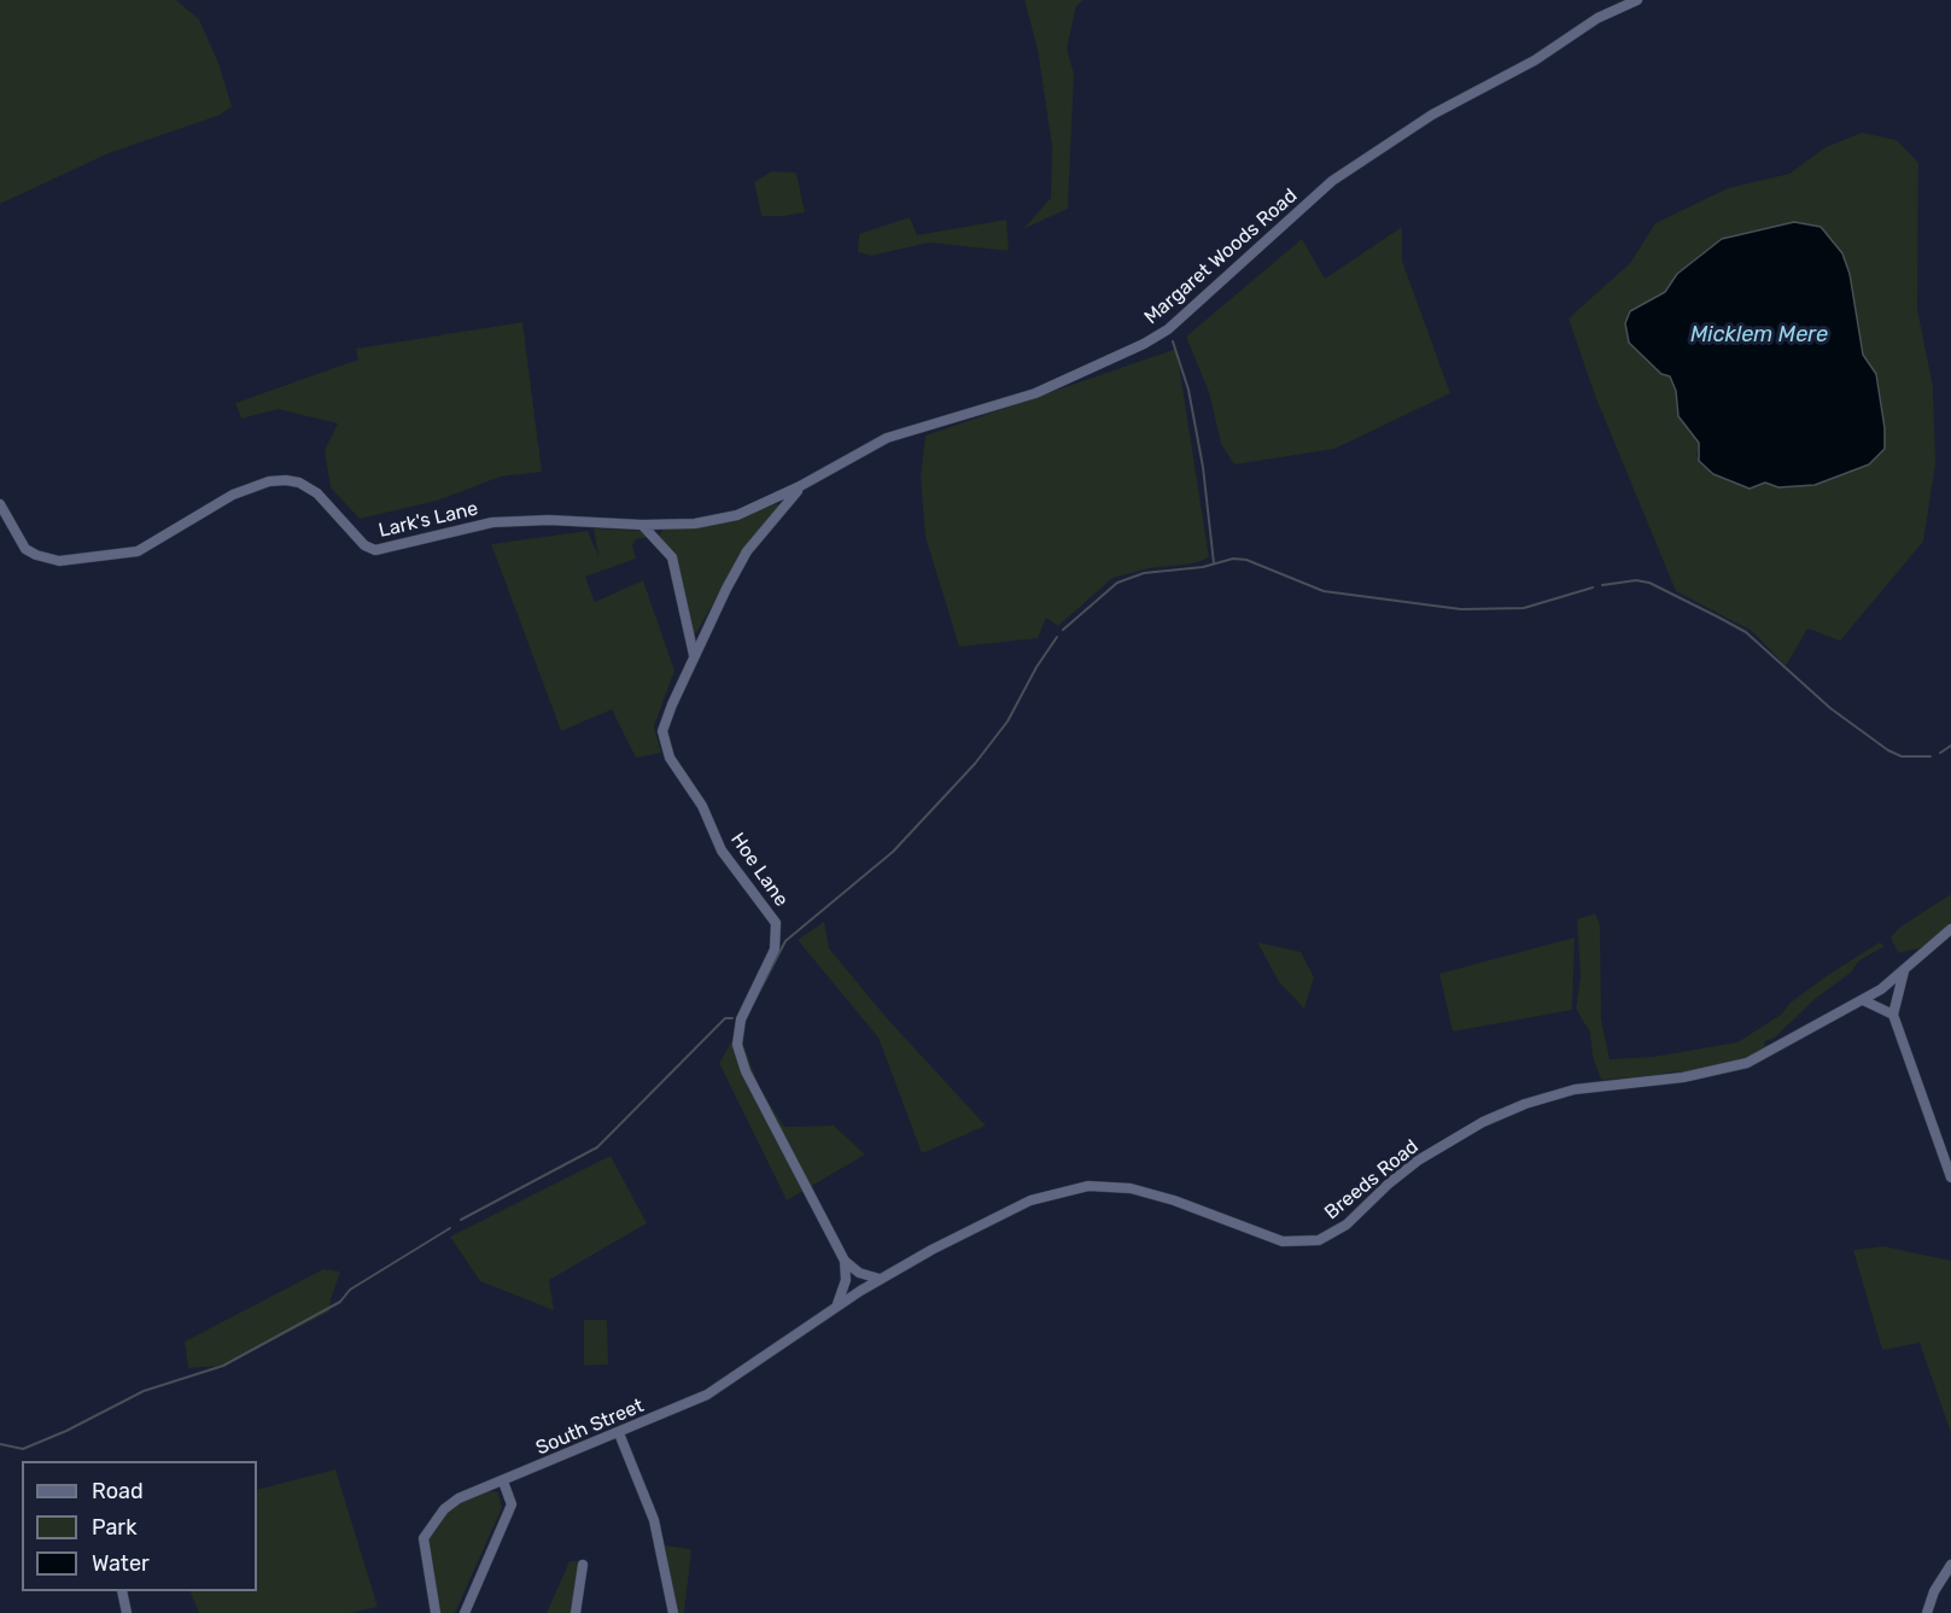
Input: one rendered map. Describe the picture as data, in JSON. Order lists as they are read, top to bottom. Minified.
{"streets":{"street":["Margaret Woods Road","Lark's Lane","Hoe Lane","Breeds Road","South Street"]},"crossings":[["Margaret Woods Road","Lark's Lane"],["Margaret Woods Road","Hoe Lane"],["Lark's Lane","Hoe Lane"],["Breeds Road","South Street"]],"water":["Micklem Mere"],"legend":["Road","Park","Water"]}
